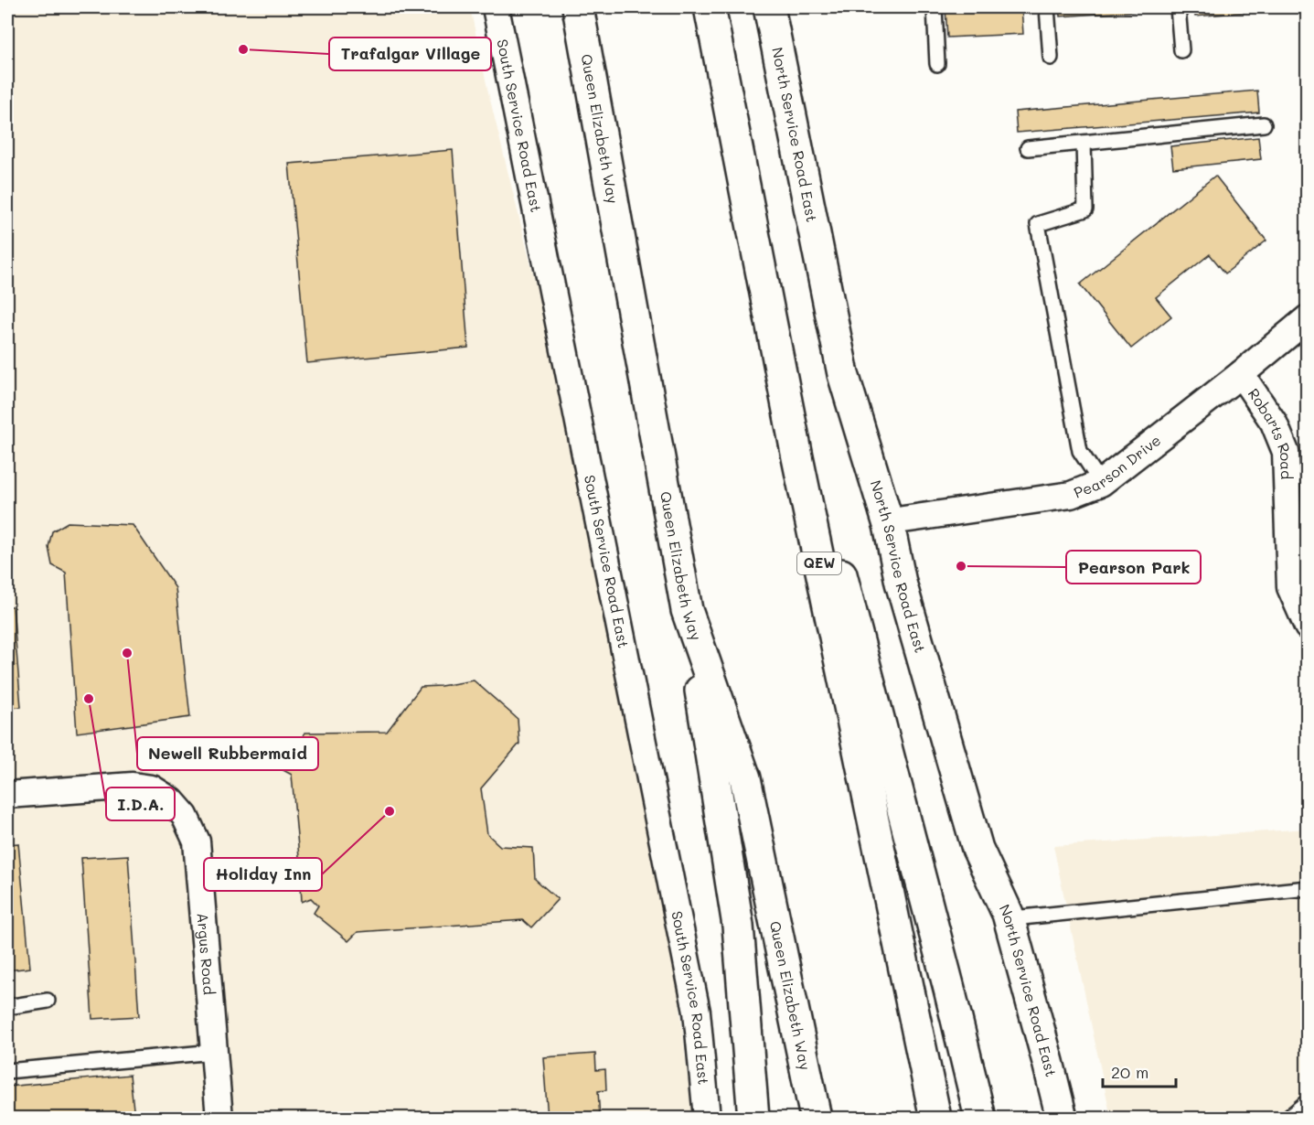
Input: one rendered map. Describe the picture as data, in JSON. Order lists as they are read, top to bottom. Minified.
{"streets":{"main road":["Queen Elizabeth Way","North Service Road East","QEW"],"street":["South Service Road East","Robarts Road","Pearson Drive","Argus Road"]},"crossings":[["North Service Road East","Pearson Drive"],["Robarts Road","Pearson Drive"]],"places":["Trafalgar Village","Pearson Park","Newell Rubbermaid","I.D.A.","Holiday Inn"],"scale_bar":"20 m"}
